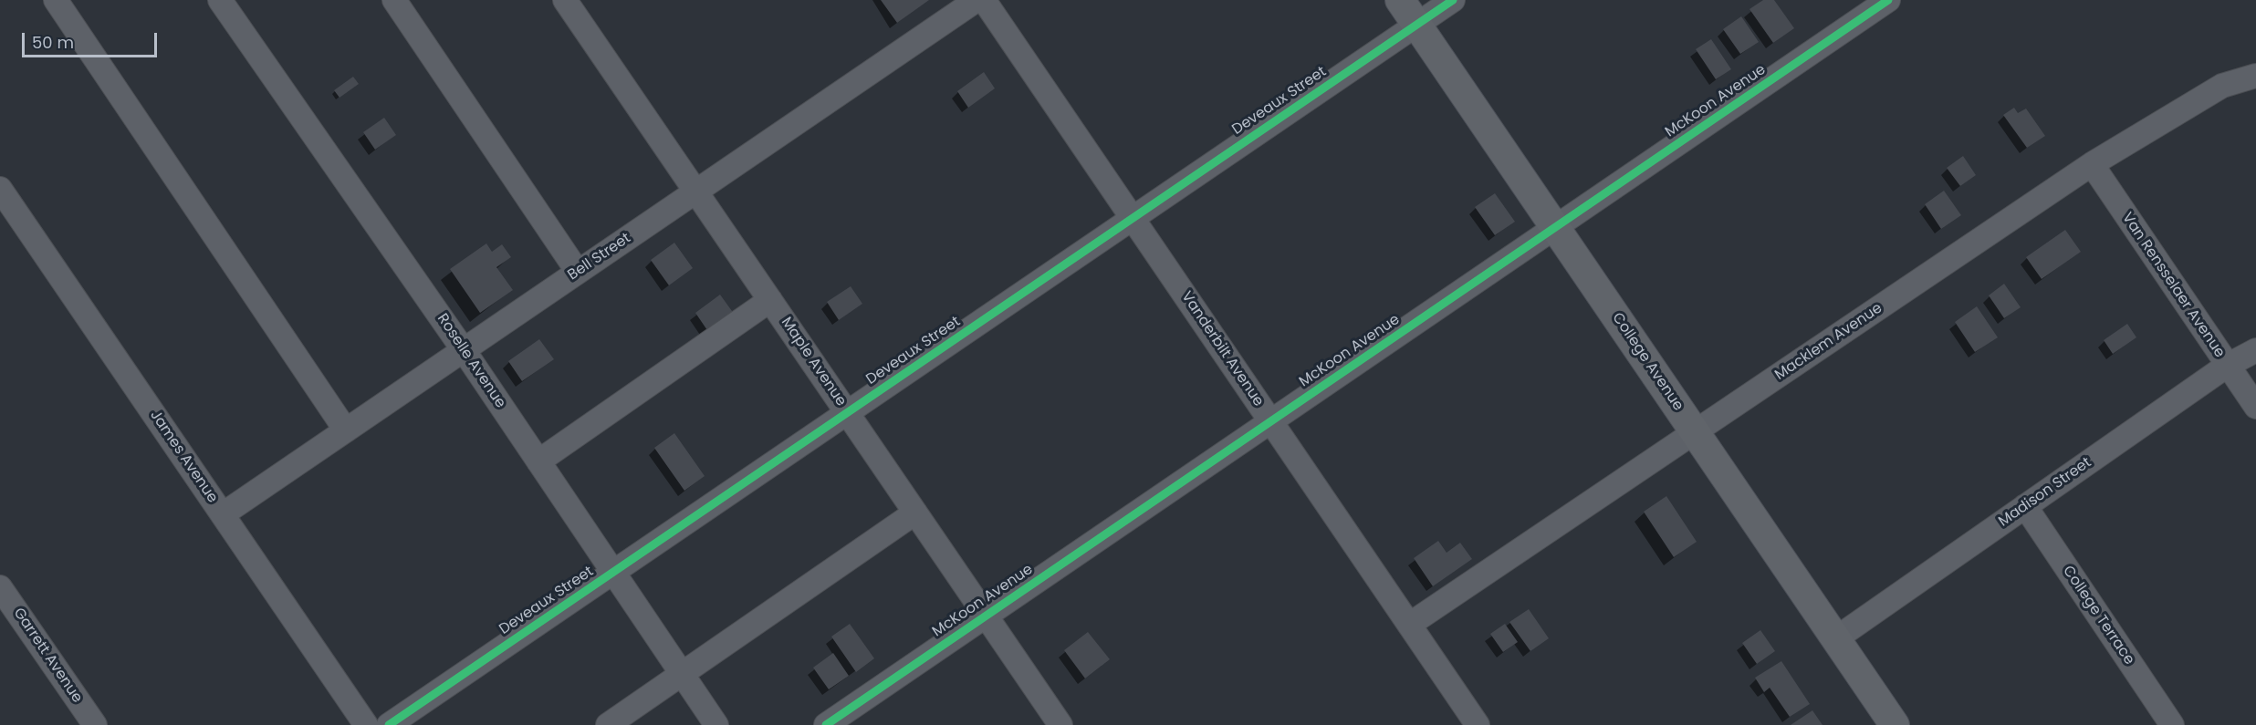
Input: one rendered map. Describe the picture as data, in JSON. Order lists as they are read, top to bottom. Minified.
{"streets":{"main road":["College Avenue"],"street":["Deveaux Street","McKoon Avenue","Bell Street","Van Rensselaer Avenue","Macklem Avenue","Vanderbilt Avenue","Roselle Avenue","Maple Avenue","James Avenue","Madison Street","College Terrace","Garrett Avenue"]},"crossings":[["Deveaux Street","Vanderbilt Avenue"],["Deveaux Street","Roselle Avenue"],["Deveaux Street","Maple Avenue"],["Deveaux Street","College Avenue"],["McKoon Avenue","Vanderbilt Avenue"],["McKoon Avenue","Maple Avenue"],["McKoon Avenue","College Avenue"],["Bell Street","Roselle Avenue"],["Bell Street","Maple Avenue"],["Bell Street","James Avenue"],["Van Rensselaer Avenue","Macklem Avenue"],["Van Rensselaer Avenue","Madison Street"],["Macklem Avenue","Vanderbilt Avenue"],["Macklem Avenue","College Avenue"],["College Avenue","Madison Street"],["Madison Street","College Terrace"]],"scale_bar":"50 m"}
